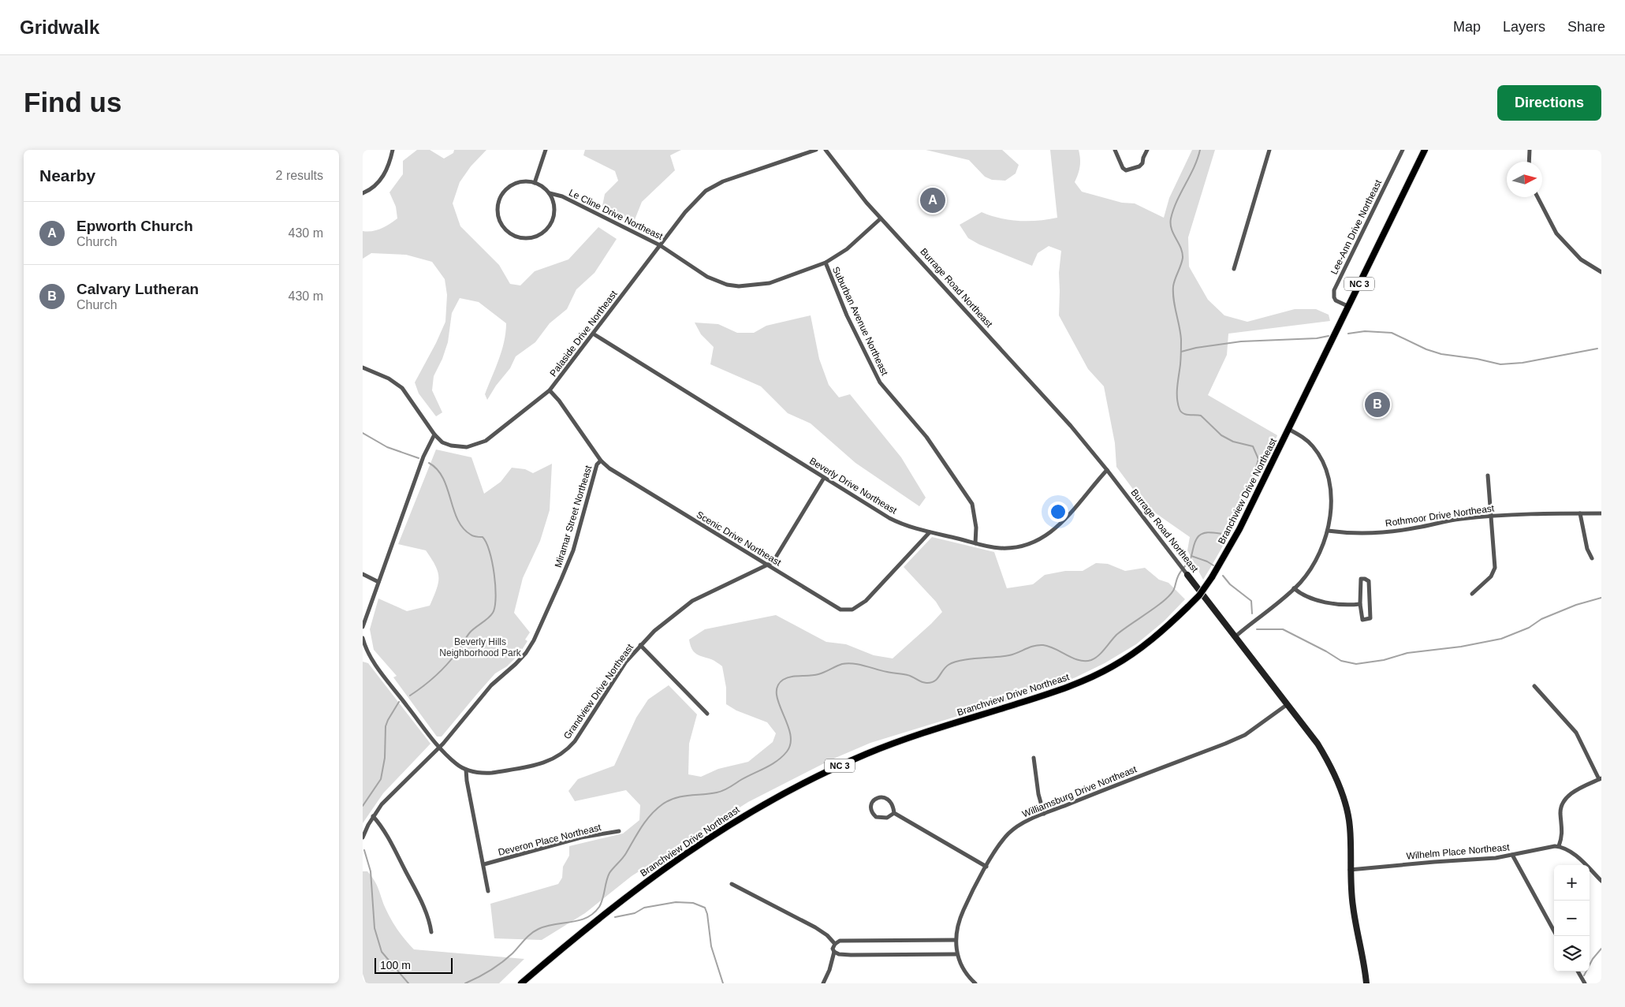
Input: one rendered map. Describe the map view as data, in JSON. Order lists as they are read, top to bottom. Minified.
{"streets":{"main road":["NC 3","Branchview Drive Northeast"],"street":["Le Cline Drive Northeast","Lee-Ann Drive Northeast","Burrage Road Northeast","Suburban Avenue Northeast","Palaside Drive Northeast","Beverly Drive Northeast","Rothmoor Drive Northeast","Miramar Street Northeast","Scenic Drive Northeast","Grandview Drive Northeast","Williamsburg Drive Northeast","Deveron Place Northeast","Wilhelm Place Northeast"]},"crossings":[["Le Cline Drive Northeast","Burrage Road Northeast"],["Le Cline Drive Northeast","Suburban Avenue Northeast"],["Le Cline Drive Northeast","Palaside Drive Northeast"],["Lee-Ann Drive Northeast","Branchview Drive Northeast"],["Burrage Road Northeast","Beverly Drive Northeast"],["Burrage Road Northeast","Williamsburg Drive Northeast"],["Burrage Road Northeast","Wilhelm Place Northeast"],["Suburban Avenue Northeast","Beverly Drive Northeast"],["Palaside Drive Northeast","Beverly Drive Northeast"],["Palaside Drive Northeast","Scenic Drive Northeast"],["Beverly Drive Northeast","Scenic Drive Northeast"],["Beverly Drive Northeast","Grandview Drive Northeast"],["Miramar Street Northeast","Scenic Drive Northeast"],["Miramar Street Northeast","Grandview Drive Northeast"],["Scenic Drive Northeast","Grandview Drive Northeast"]],"parks":["Beverly Hills Neighborhood Park"],"scale_bar":"100 m","north":"right","page":{"header":"Gridwalk","nav":["Map","Layers","Share"],"buttons":"Directions","title":"Find us","heading":["Nearby","2 results"],"pins":["A","B"],"list":[{"mark":"A","name":"Epworth Church","note":"Church","value":"430 m"},{"mark":"B","name":"Calvary Lutheran","note":"Church","value":"430 m"}],"map_buttons":["+","−"],"scale":"100 m"}}
